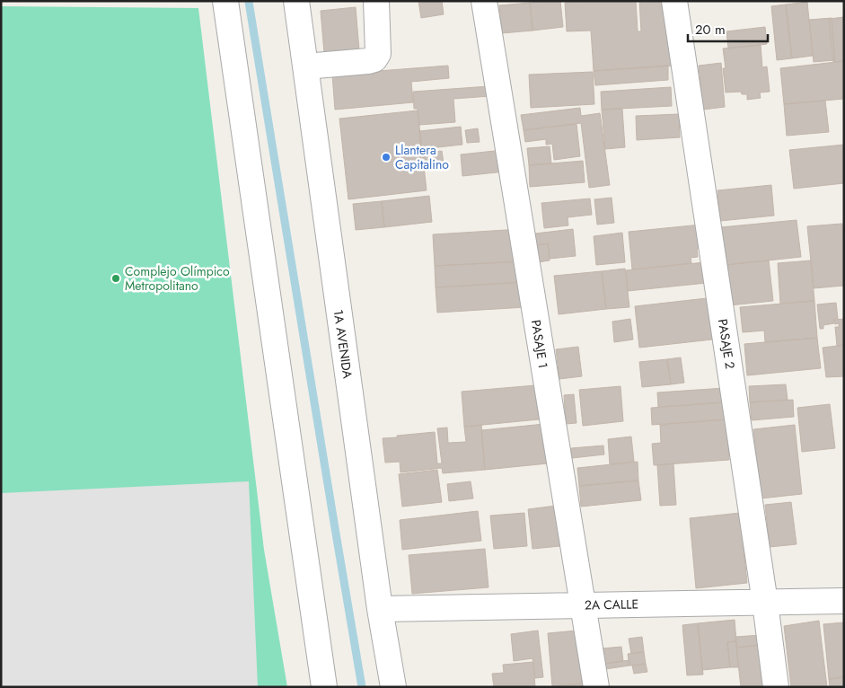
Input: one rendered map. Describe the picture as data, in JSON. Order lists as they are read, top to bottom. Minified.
{"streets":{"street":["1A AVENIDA","PASAJE 1","PASAJE 2","2A CALLE"]},"crossings":[["1A AVENIDA","2A CALLE"],["PASAJE 1","2A CALLE"],["PASAJE 2","2A CALLE"]],"places":["Llantera Capitalino","Complejo Olímpico Metropolitano"],"scale_bar":"20 m"}
